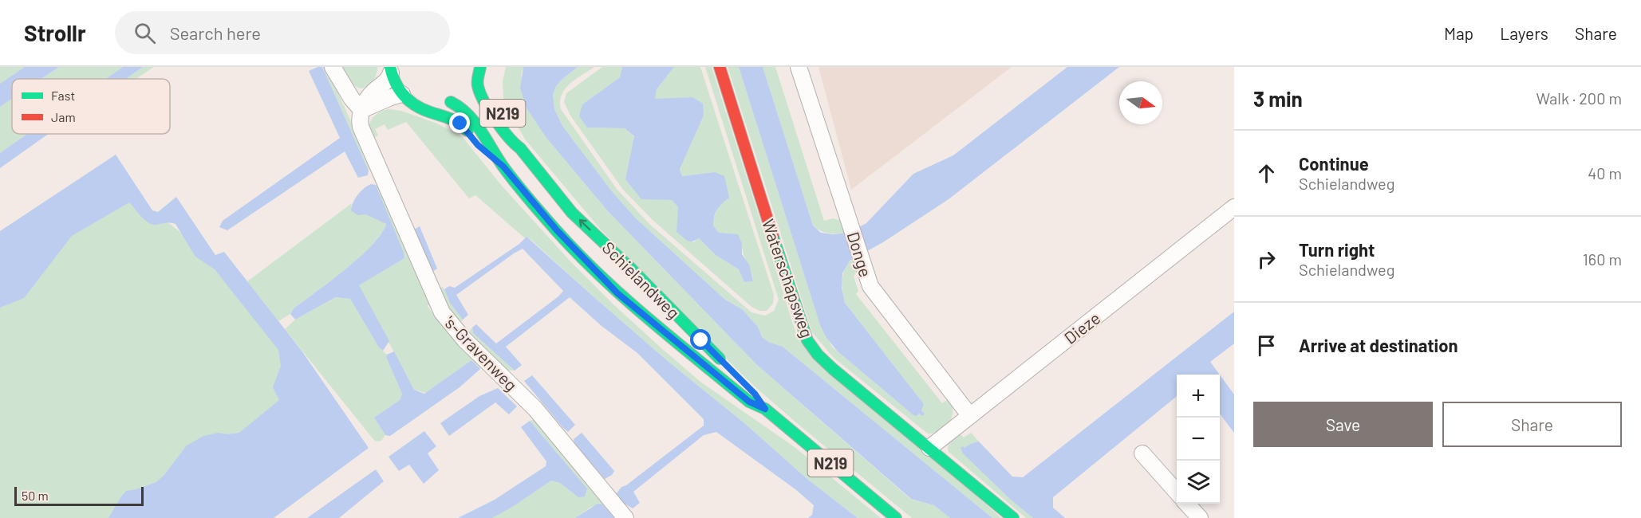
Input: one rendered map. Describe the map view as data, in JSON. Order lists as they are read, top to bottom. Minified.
{"streets":{"main road":["N219","Waterschapsweg","Schielandweg"],"street":["Donge","Dieze","'s-Gravenweg"]},"crossings":[["N219","Schielandweg"],["Donge","Dieze"],["Waterschapsweg","Dieze"]],"legend":["Fast","Jam"],"scale_bar":"50 m","north":"right","page":{"header":"Strollr","search":"Search here","nav":["Map","Layers","Share"],"heading":["3 min","Walk · 200 m"],"list":[["Continue","Schielandweg","40 m"],["Turn right","Schielandweg","160 m"],"Arrive at destination"],"map_buttons":["+","−"],"buttons":["Save","Share"],"scale":"50 m"}}
